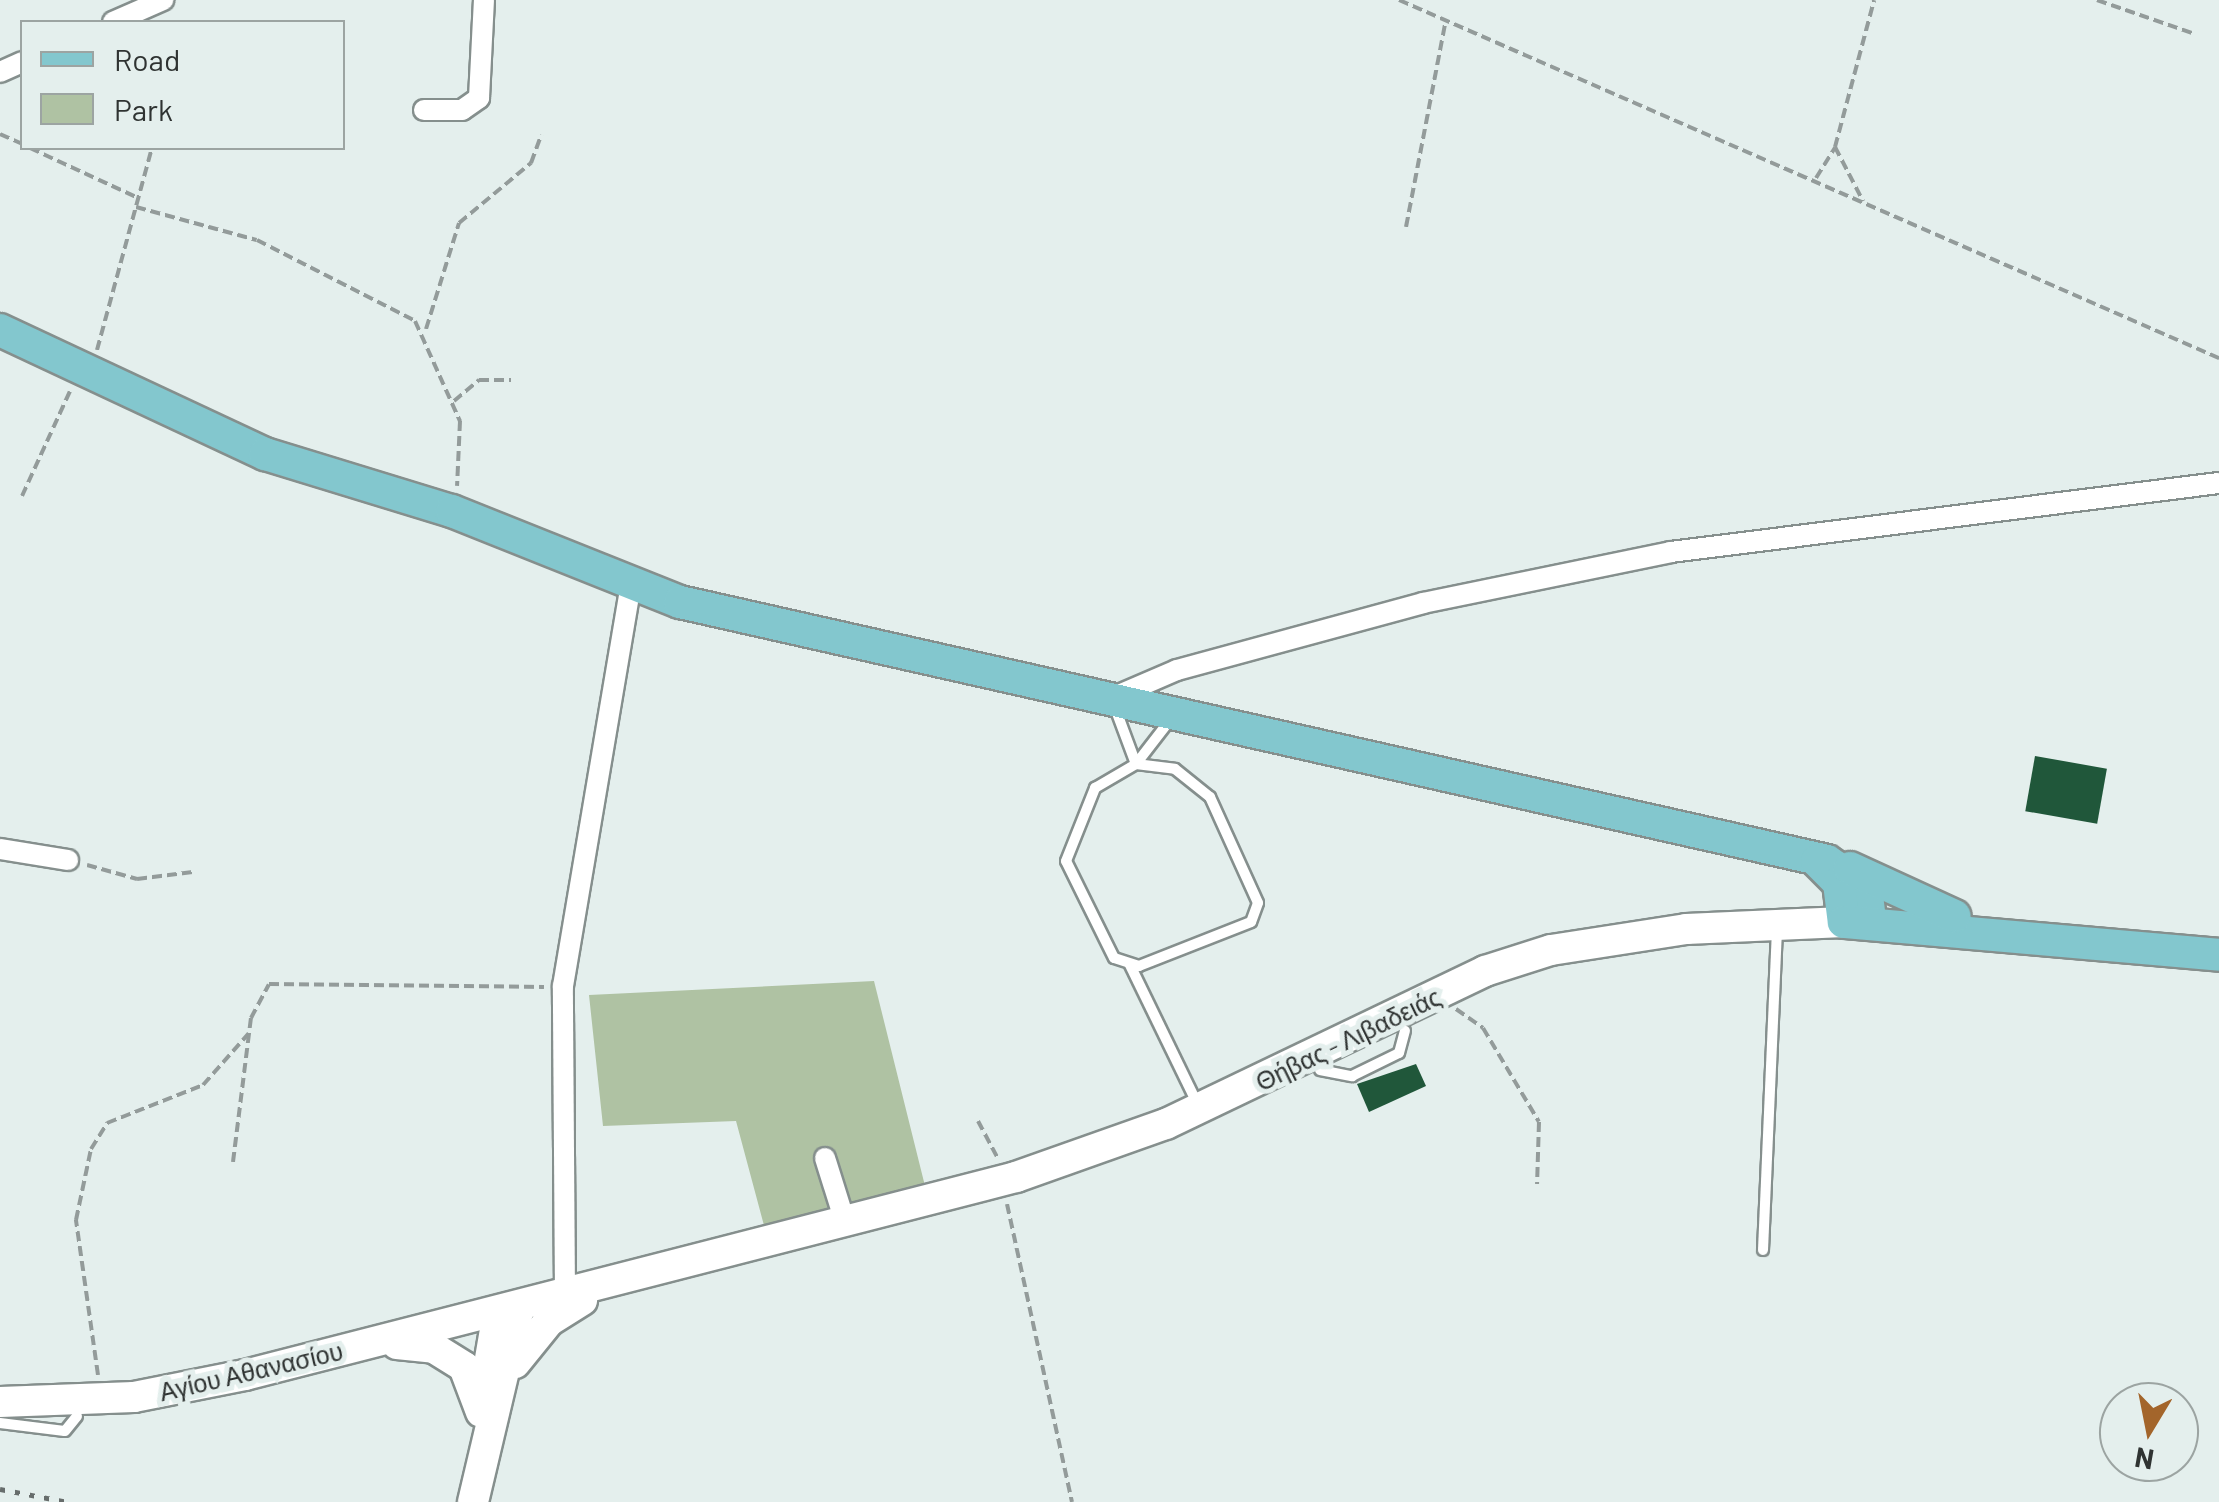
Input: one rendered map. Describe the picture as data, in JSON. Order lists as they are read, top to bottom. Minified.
{"streets":{"main road":["Θήβας - Λιβαδειάς","Αγίου Αθανασίου"]},"crossings":[["Θήβας - Λιβαδειάς","Αγίου Αθανασίου"]],"legend":["Road","Park"],"north":"bottom"}
